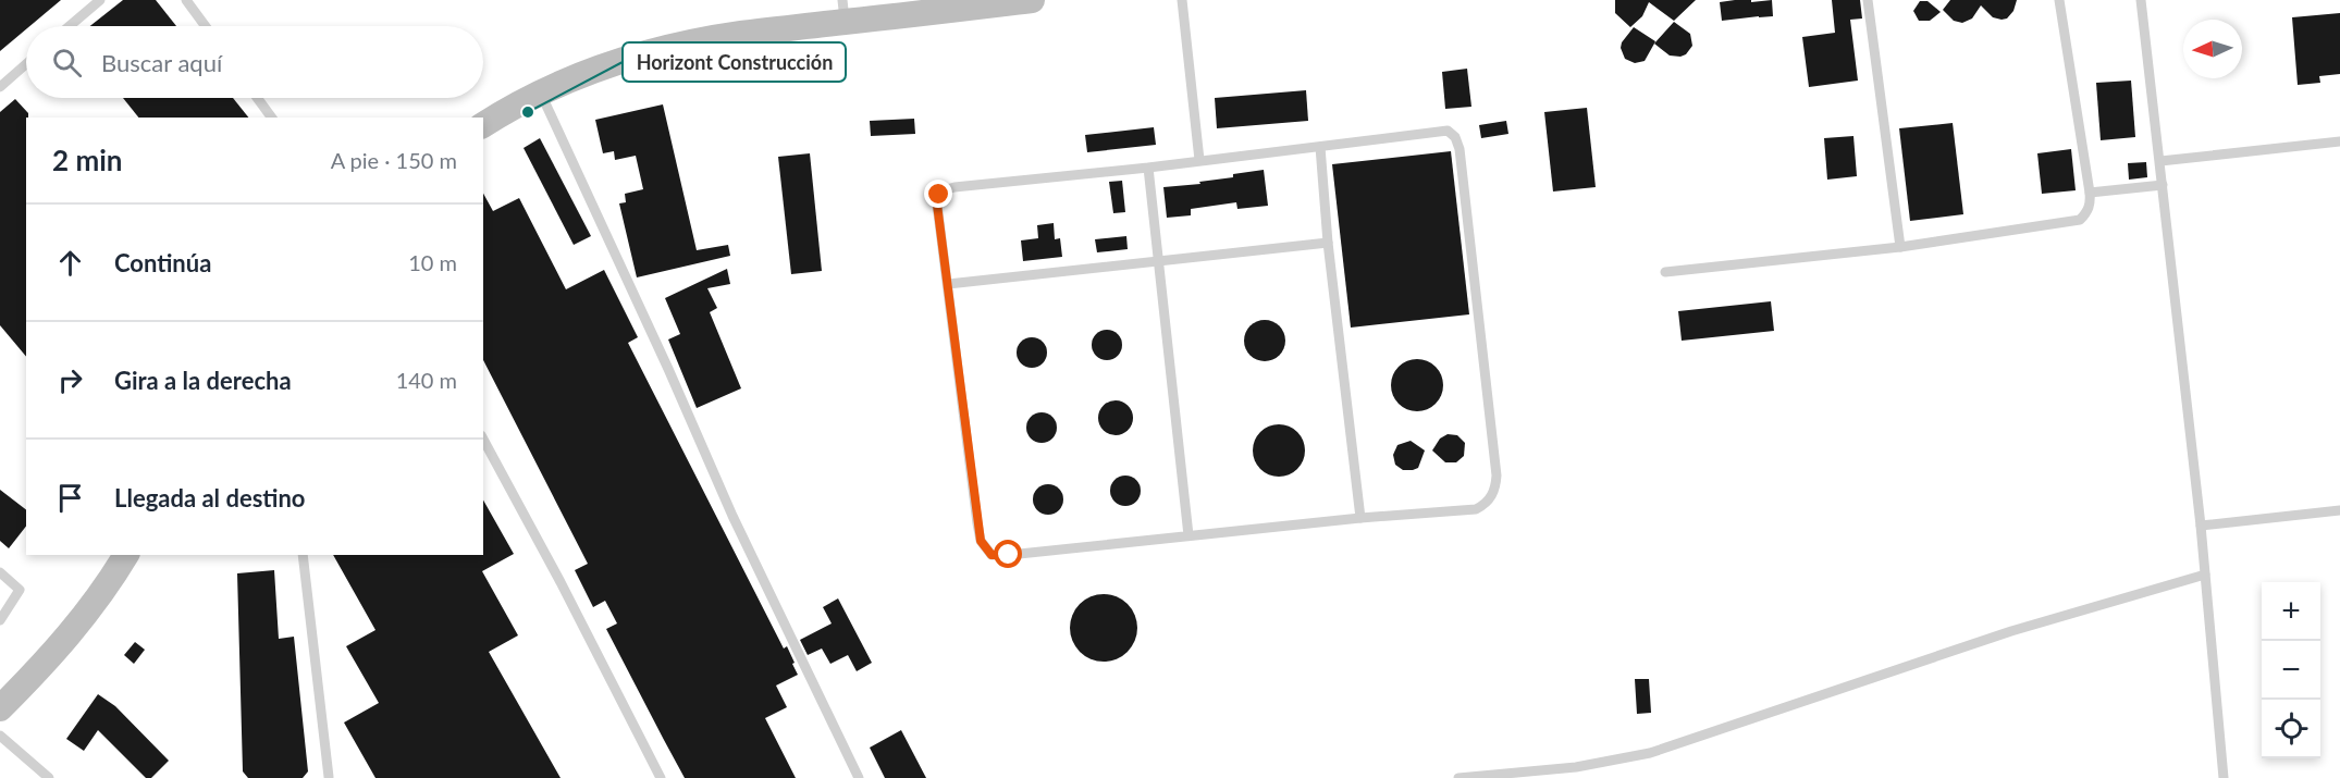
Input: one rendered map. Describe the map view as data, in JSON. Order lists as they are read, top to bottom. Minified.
{"places":["Horizont Construcción"],"north":"left","page":{"search":"Buscar aquí","heading":["2 min","A pie · 150 m"],"list":[["Continúa","10 m"],["Gira a la derecha","140 m"],"Llegada al destino"],"map_buttons":["+","−"]}}
